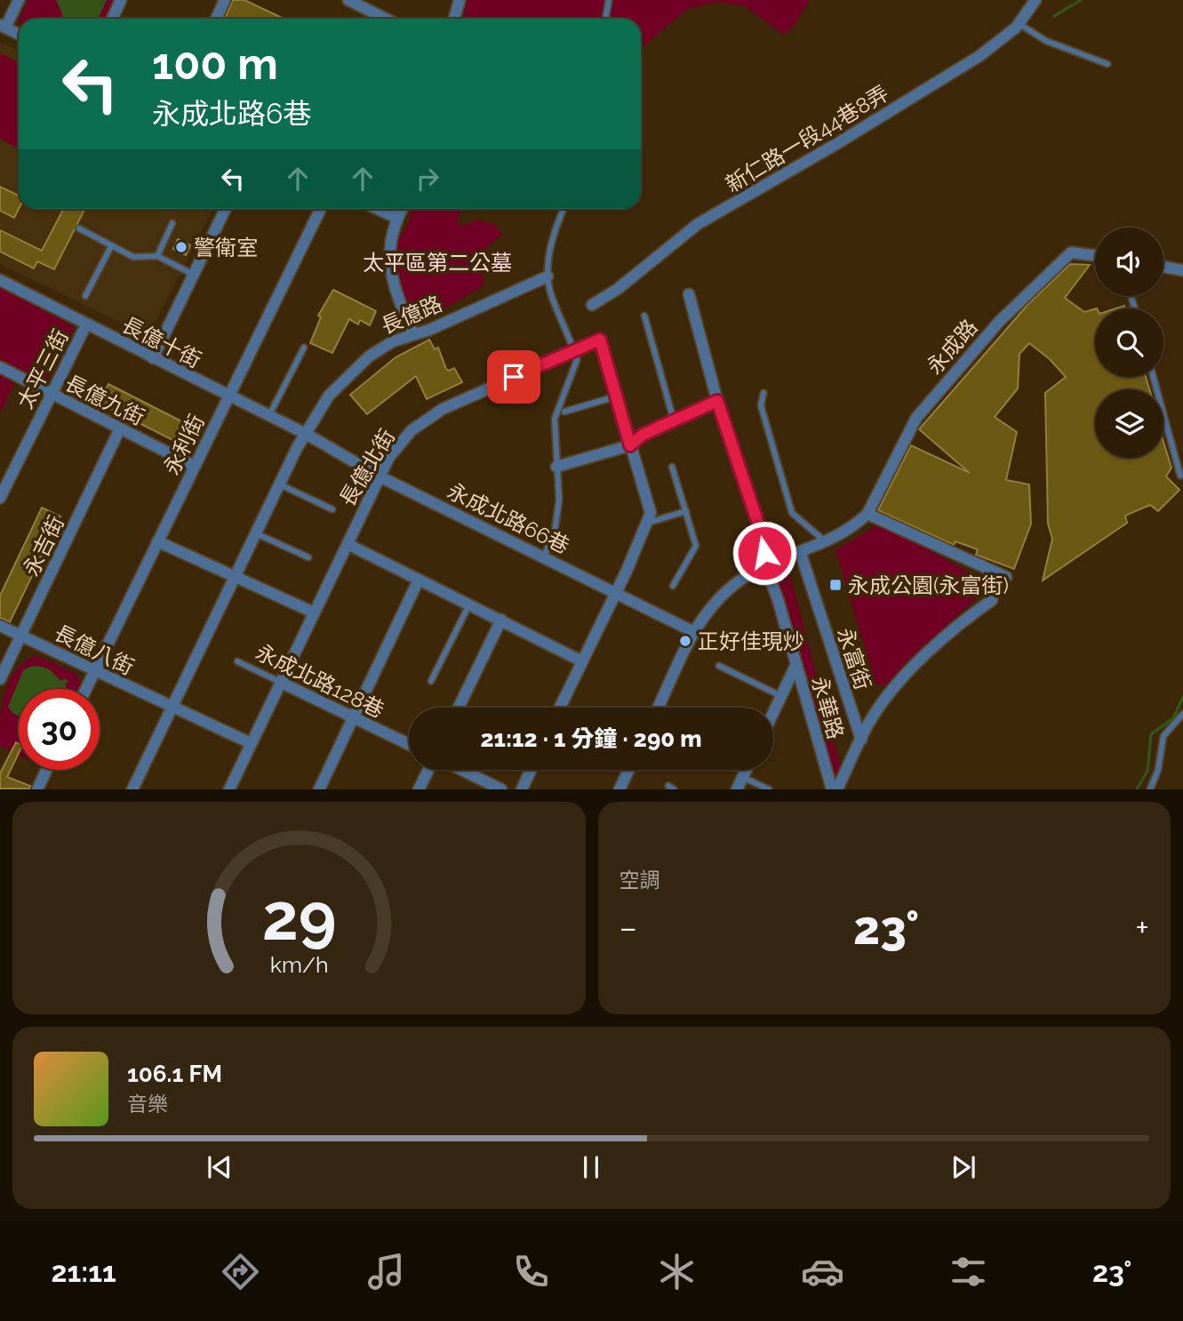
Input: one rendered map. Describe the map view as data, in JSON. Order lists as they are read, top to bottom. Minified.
{"streets":{"street":["新仁路一段44巷8弄","長億路","長億十街","永成路","太平三街","長億九街","永利街","長億北街","永成北路66巷","永吉街","長億八街","永富街","永成北路128巷","永華路"]},"crossings":[["長億路","長億十街"],["長億路","永成北路66巷"],["長億路","長億八街"],["長億十街","太平三街"],["長億十街","永利街"],["長億十街","永成北路66巷"],["永成路","永成北路66巷"],["永成路","永富街"],["永成路","永華路"],["太平三街","長億九街"],["長億九街","永利街"],["長億九街","永吉街"],["永利街","長億八街"],["長億北街","永成北路66巷"],["長億北街","永成北路128巷"],["永吉街","長億八街"]],"parks":["太平區第二公墓"],"places":{"other":["警衛室","正好佳現炒"],"transit":["永成公園(永富街)"]},"page":{"turn":["100 m","永成北路6巷"],"limit":"30","trip":"21:12 · 1 分鐘 · 290 m","tile":"空調","heat":["−","23°","+"],"song":["106.1 FM","音樂"],"tabs":["21:11","23°"],"gauge":["29","km/h"]}}
